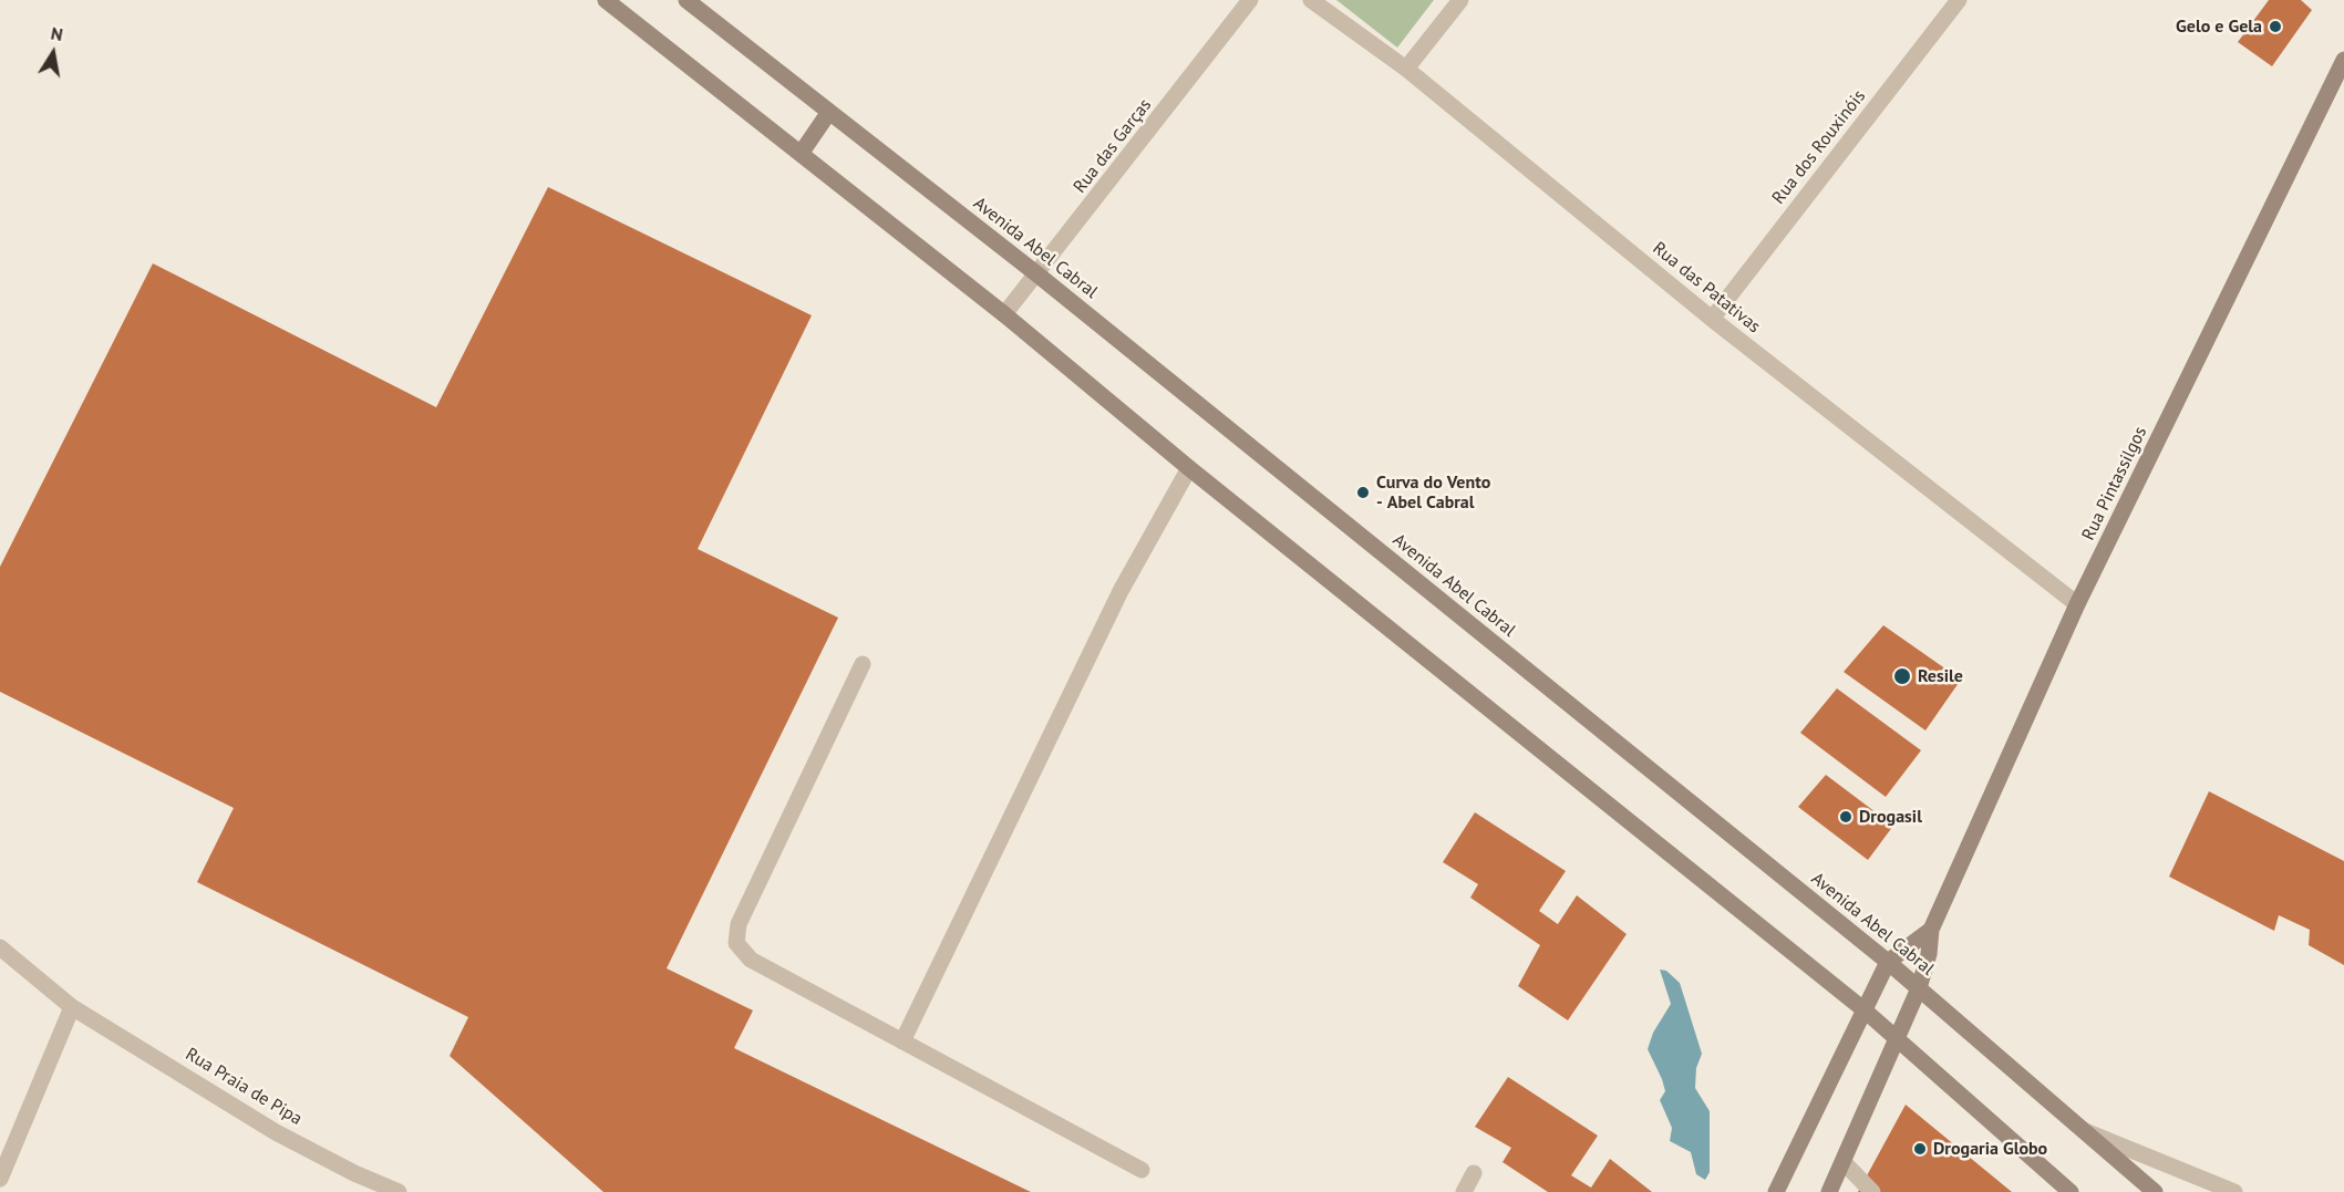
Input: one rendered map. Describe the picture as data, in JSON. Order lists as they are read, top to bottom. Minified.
{"streets":{"main road":["Avenida Abel Cabral","Rua Pintassilgos"],"street":["Rua das Garças","Rua dos Rouxinóis","Rua das Patativas","Rua Praia de Pipa"]},"crossings":[["Rua das Garças","Avenida Abel Cabral"],["Rua dos Rouxinóis","Rua das Patativas"],["Avenida Abel Cabral","Rua Pintassilgos"],["Rua das Patativas","Rua Pintassilgos"]],"places":["Gelo e Gela","Curva do Vento - Abel Cabral","Resile","Drogasil","Drogaria Globo"],"north":"top"}
